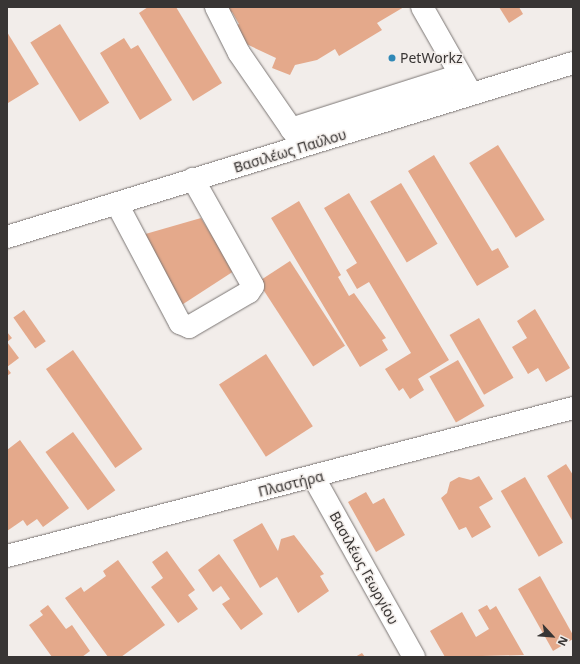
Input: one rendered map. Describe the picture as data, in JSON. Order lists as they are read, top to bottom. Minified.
{"streets":{"street":["Βασιλέως Παύλου","Πλαστήρα","Βασιλέως Γεωργίου"]},"crossings":[["Πλαστήρα","Βασιλέως Γεωργίου"]],"places":["PetWorkz"],"north":"bottom right"}
